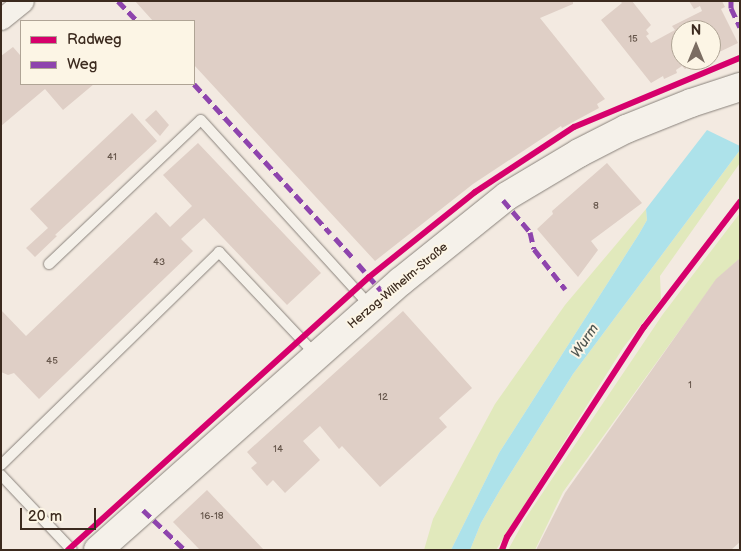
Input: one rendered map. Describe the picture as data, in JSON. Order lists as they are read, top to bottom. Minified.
{"streets":{"street":["Herzog-Wilhelm-Straße"]},"water":["Wurm"],"house_numbers":["15","41","8","43","45","1","12","14","16-18"],"legend":["Radweg","Weg"],"scale_bar":"20 m","north":"top"}
